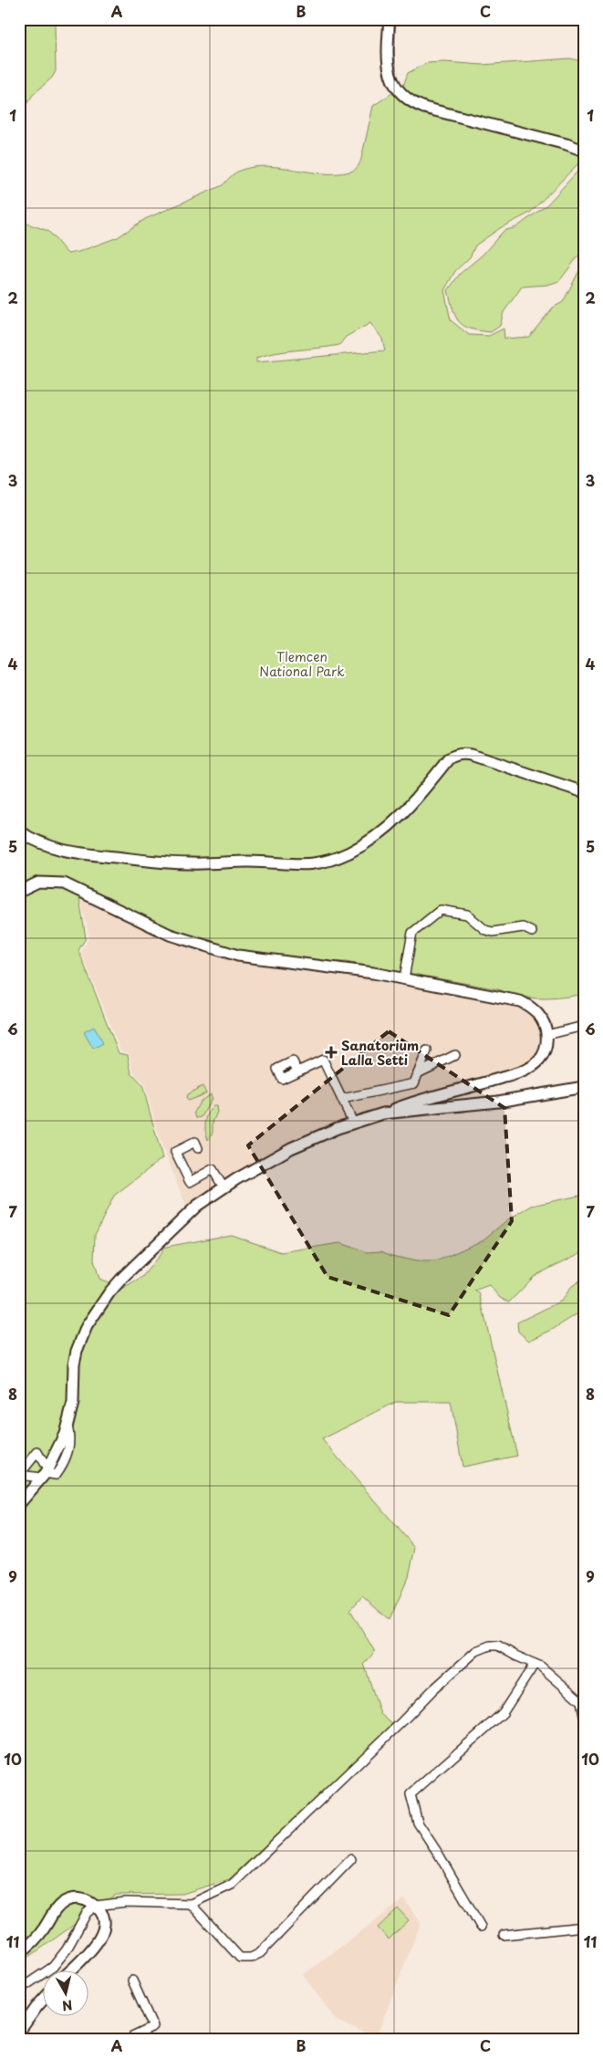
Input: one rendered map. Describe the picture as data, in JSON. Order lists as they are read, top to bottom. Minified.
{"parks":["Tlemcen National Park"],"places":{"health":["Sanatorium Lalla Setti"]},"north":"bottom","grid":{"columns":["A","B","C"],"rows":["1","2","3","4","5","6","7","8","9","10","11"]}}
